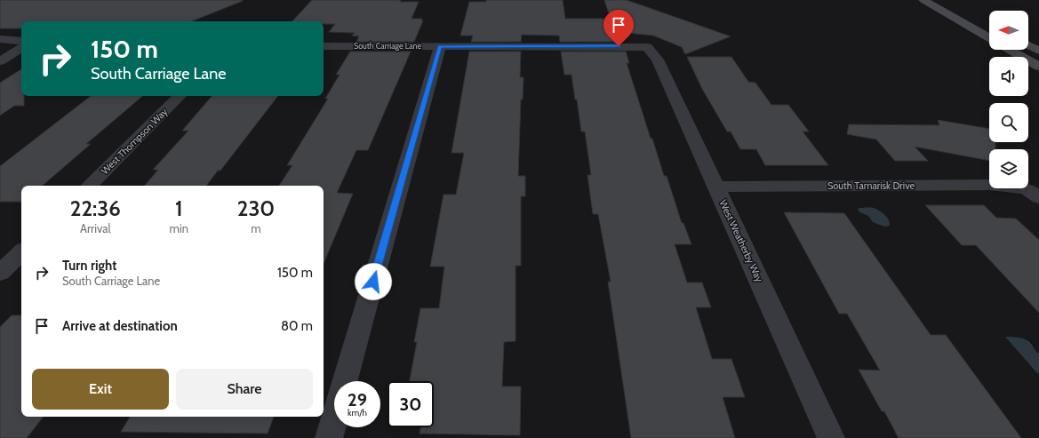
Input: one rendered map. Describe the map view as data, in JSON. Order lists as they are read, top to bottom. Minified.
{"streets":{"street":["South Carriage Lane","West Thompson Way","South Tamarisk Drive","West Weatherby Way"]},"crossings":[["South Carriage Lane","West Weatherby Way"],["South Tamarisk Drive","West Weatherby Way"]],"north":"left","page":{"turn":["150 m","South Carriage Lane"],"eta":["22:36","Arrival","1","min","230","m"],"list":[{"name":"Turn right","note":"South Carriage Lane","value":"150 m"},{"name":"Arrive at destination","value":"80 m"}],"buttons":["Exit","Share"],"speed":"29 km/h","limit":"30"}}
